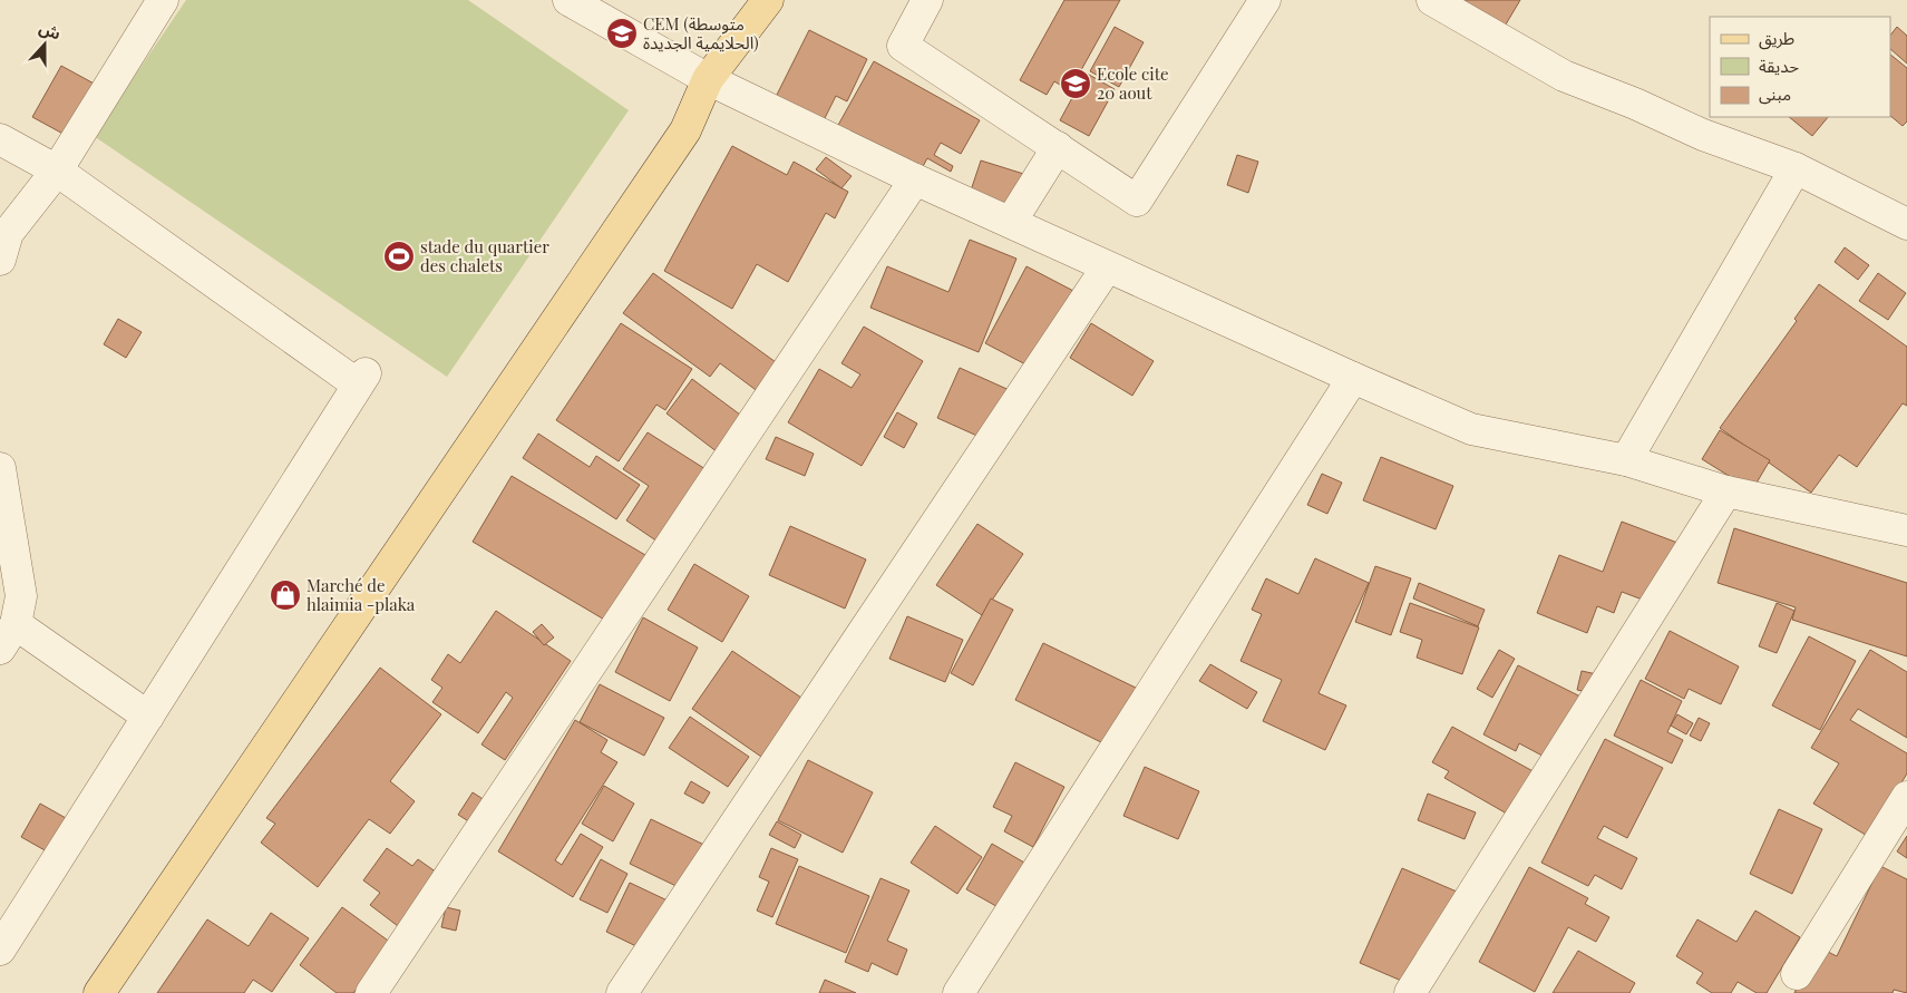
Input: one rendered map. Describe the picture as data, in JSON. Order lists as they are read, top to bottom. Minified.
{"places":{"school or university":["CEM (متوسطة الحلايمية الجديدة)","Ecole cite 20 aout"],"sports":["stade du quartier des chalets"],"shop":["Marché de hlaimia -plaka"]},"legend":["طريق","حديقة","مبنى"],"north":"top"}
